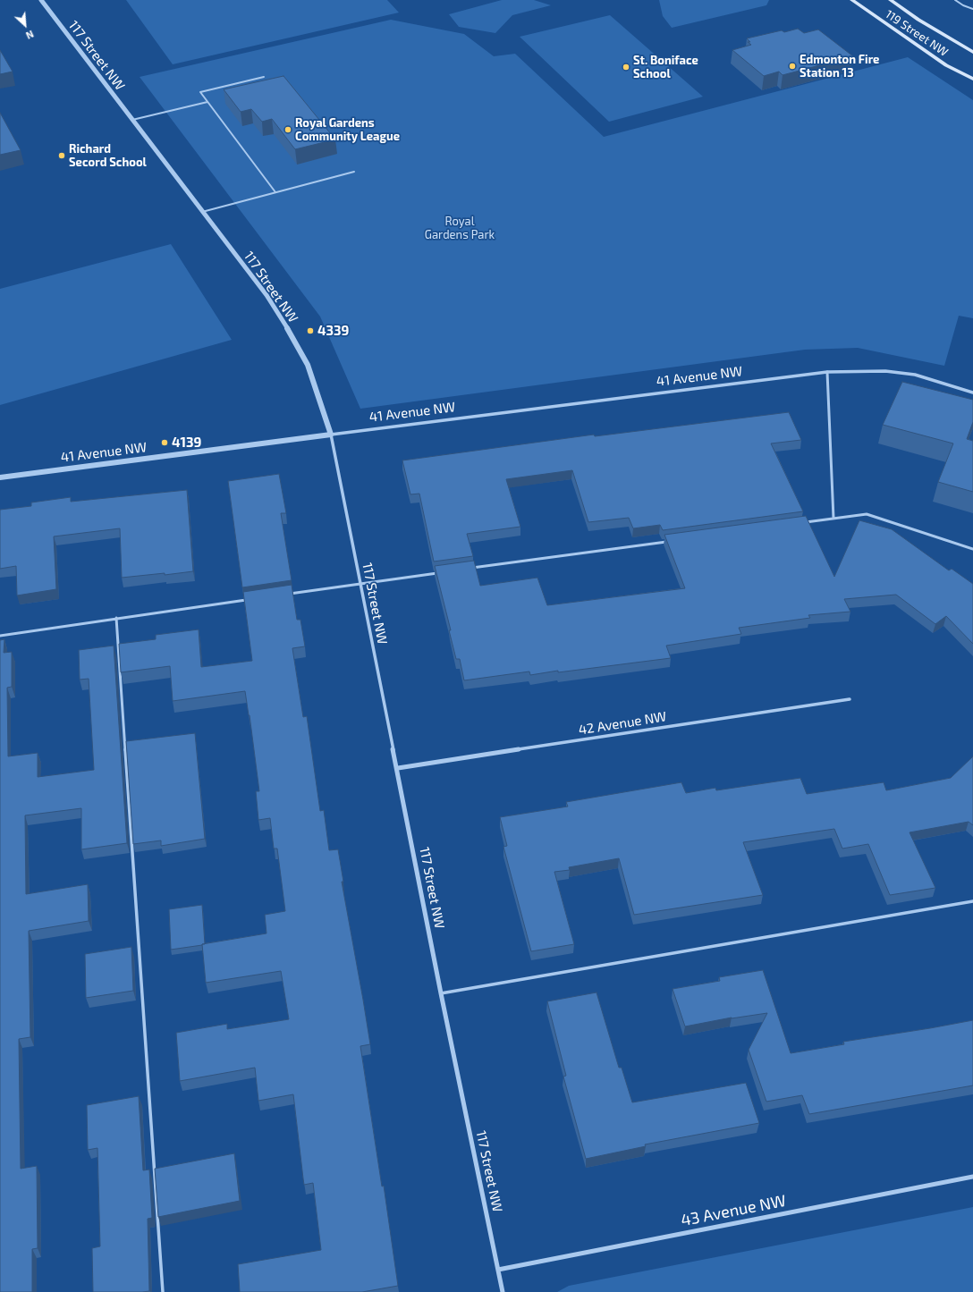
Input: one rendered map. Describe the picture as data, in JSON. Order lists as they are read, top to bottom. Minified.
{"streets":{"main road":["119 Street NW"],"street":["117 Street NW","41 Avenue NW","42 Avenue NW","43 Avenue NW"]},"crossings":[["117 Street NW","41 Avenue NW"],["117 Street NW","42 Avenue NW"],["117 Street NW","43 Avenue NW"]],"parks":["Royal Gardens Park"],"places":["Edmonton Fire Station 13","St. Boniface School","Royal Gardens Community League","Richard Secord School","4339","4139"],"north":"bottom right"}
